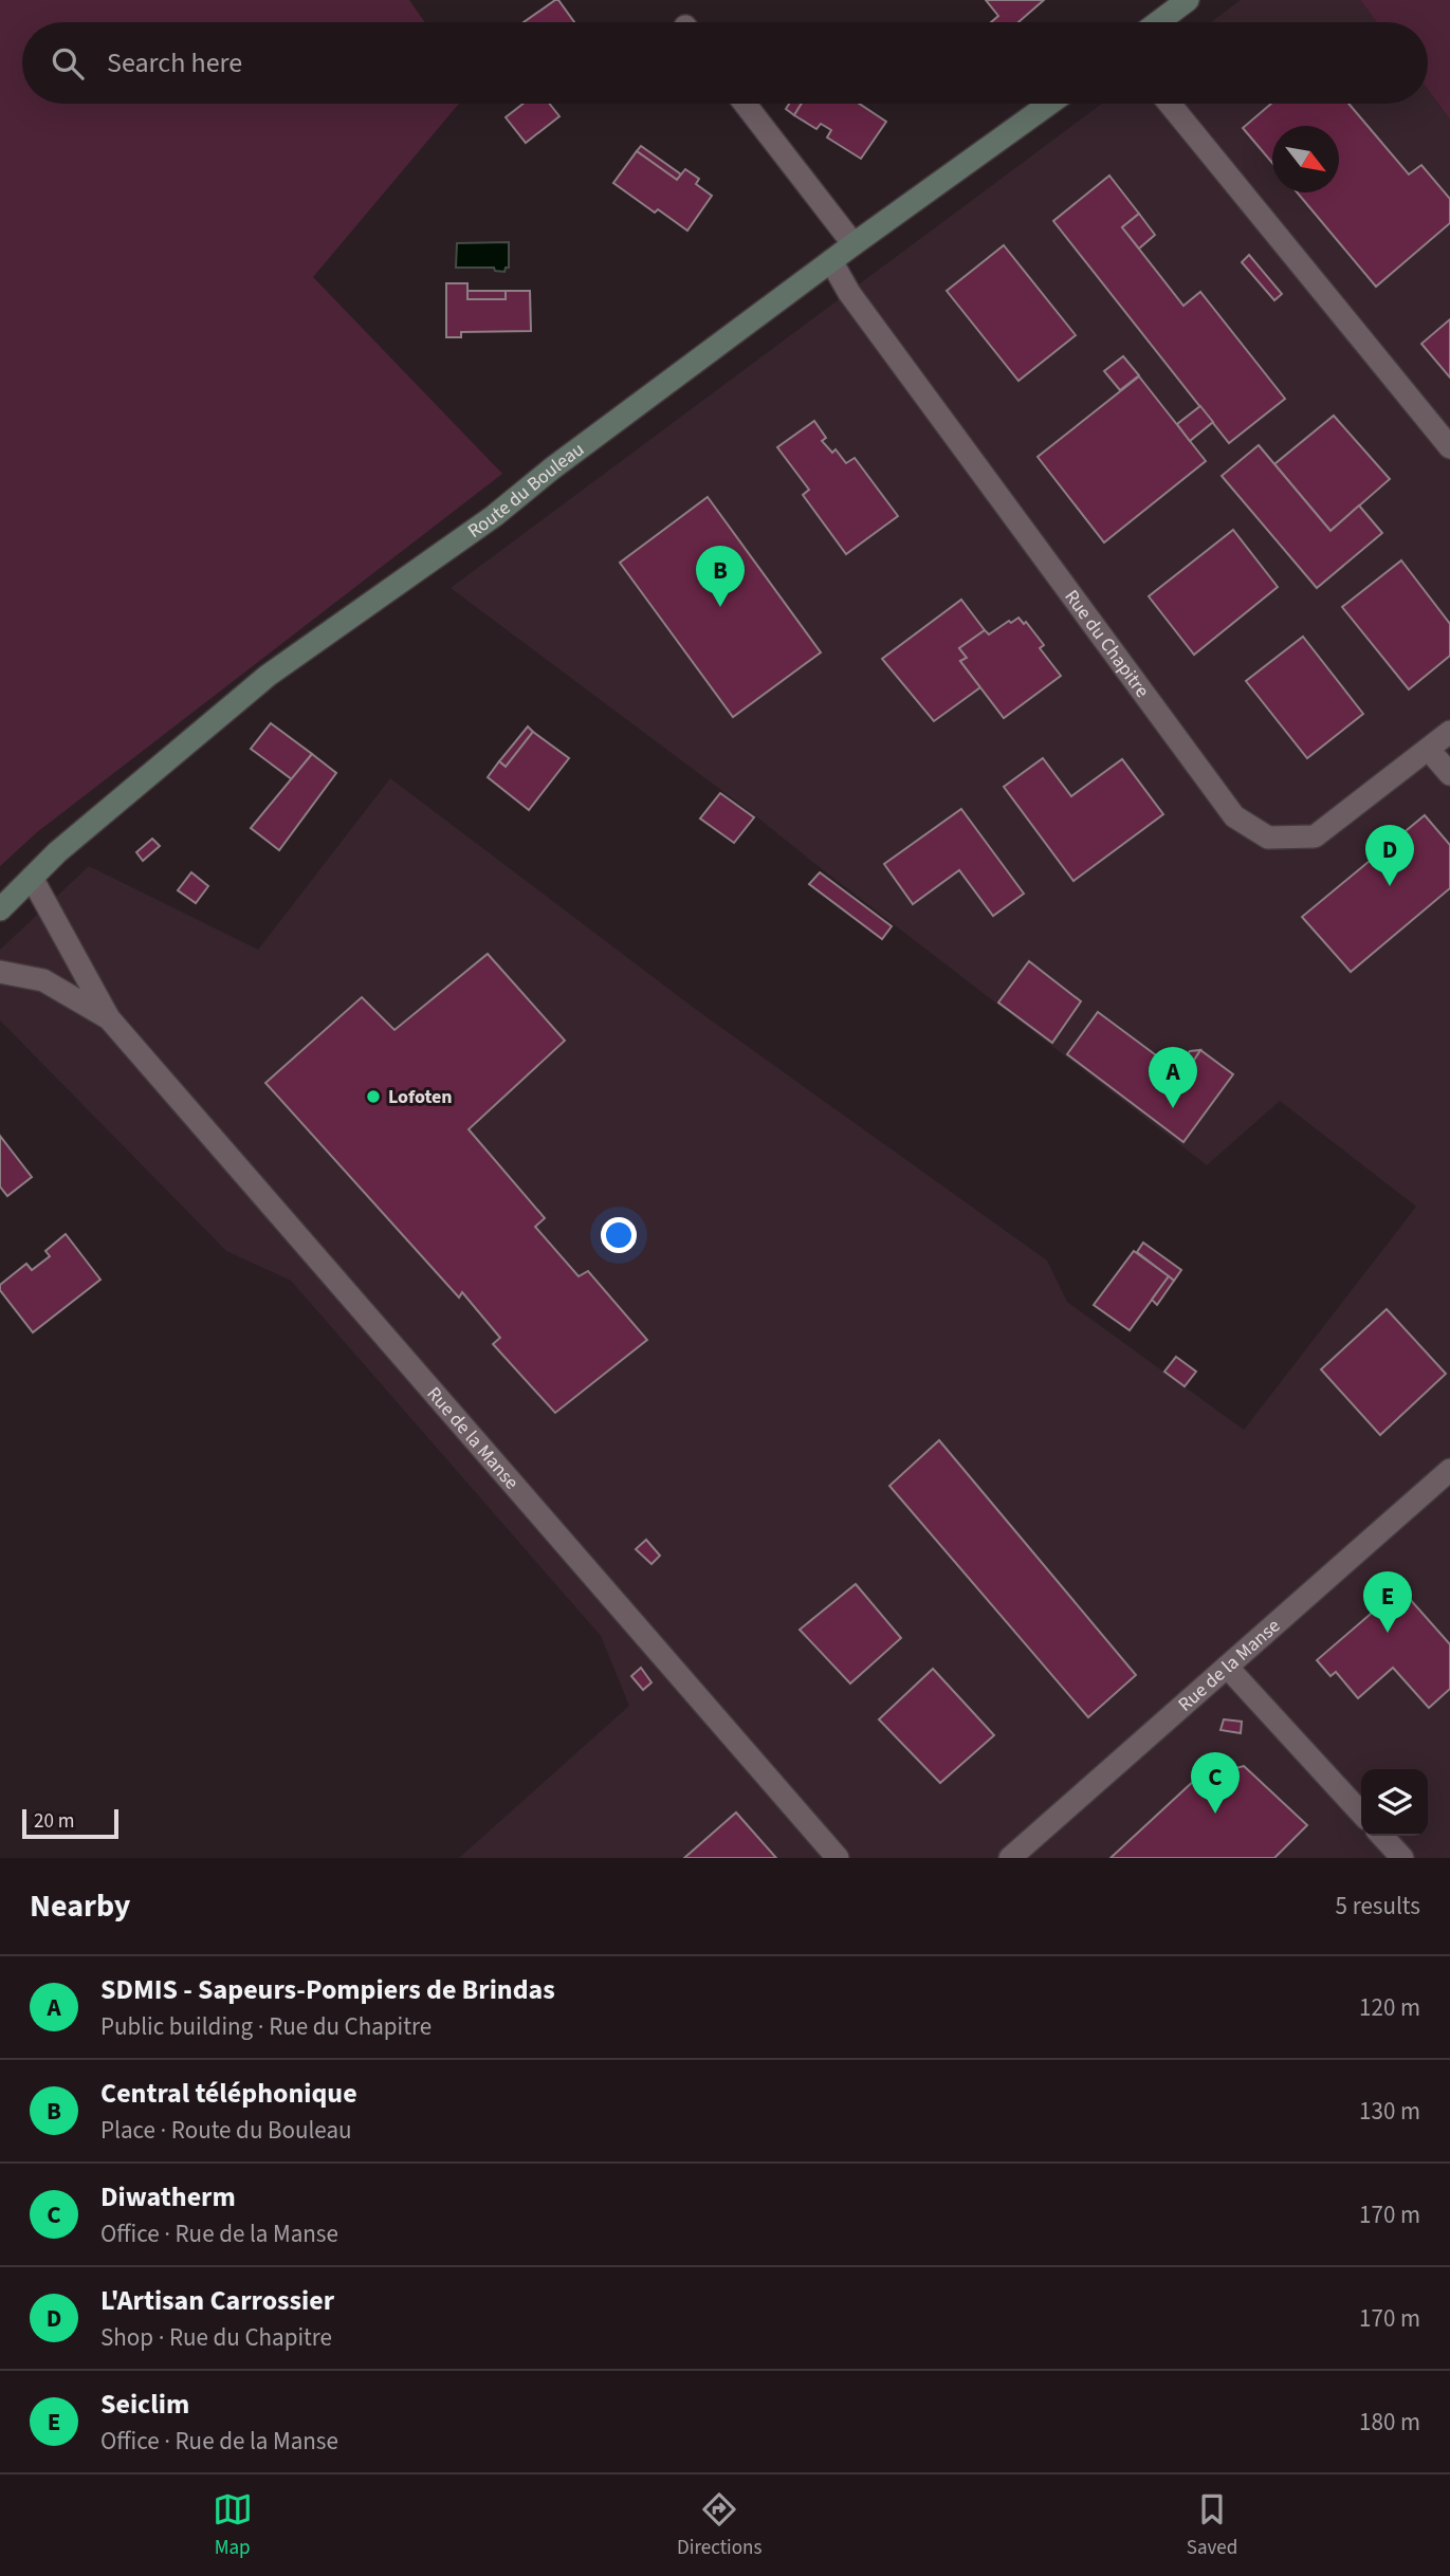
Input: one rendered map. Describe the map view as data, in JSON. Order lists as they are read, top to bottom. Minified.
{"streets":{"main road":["Route du Bouleau"],"street":["Rue du Chapitre","Rue de la Manse"]},"crossings":[["Route du Bouleau","Rue du Chapitre"]],"places":["Lofoten"],"scale_bar":"20 m","north":"bottom right","page":{"search":"Search here","pins":["B","D","A","E","C"],"scale":"20 m","heading":["Nearby","5 results"],"list":[{"mark":"A","name":"SDMIS - Sapeurs-Pompiers de Brindas","note":"Public building · Rue du Chapitre","value":"120 m"},{"mark":"B","name":"Central téléphonique","note":"Place · Route du Bouleau","value":"130 m"},{"mark":"C","name":"Diwatherm","note":"Office · Rue de la Manse","value":"170 m"},{"mark":"D","name":"L'Artisan Carrossier","note":"Shop · Rue du Chapitre","value":"170 m"},{"mark":"E","name":"Seiclim","note":"Office · Rue de la Manse","value":"180 m"}],"nav":["Map","Directions","Saved"]}}
